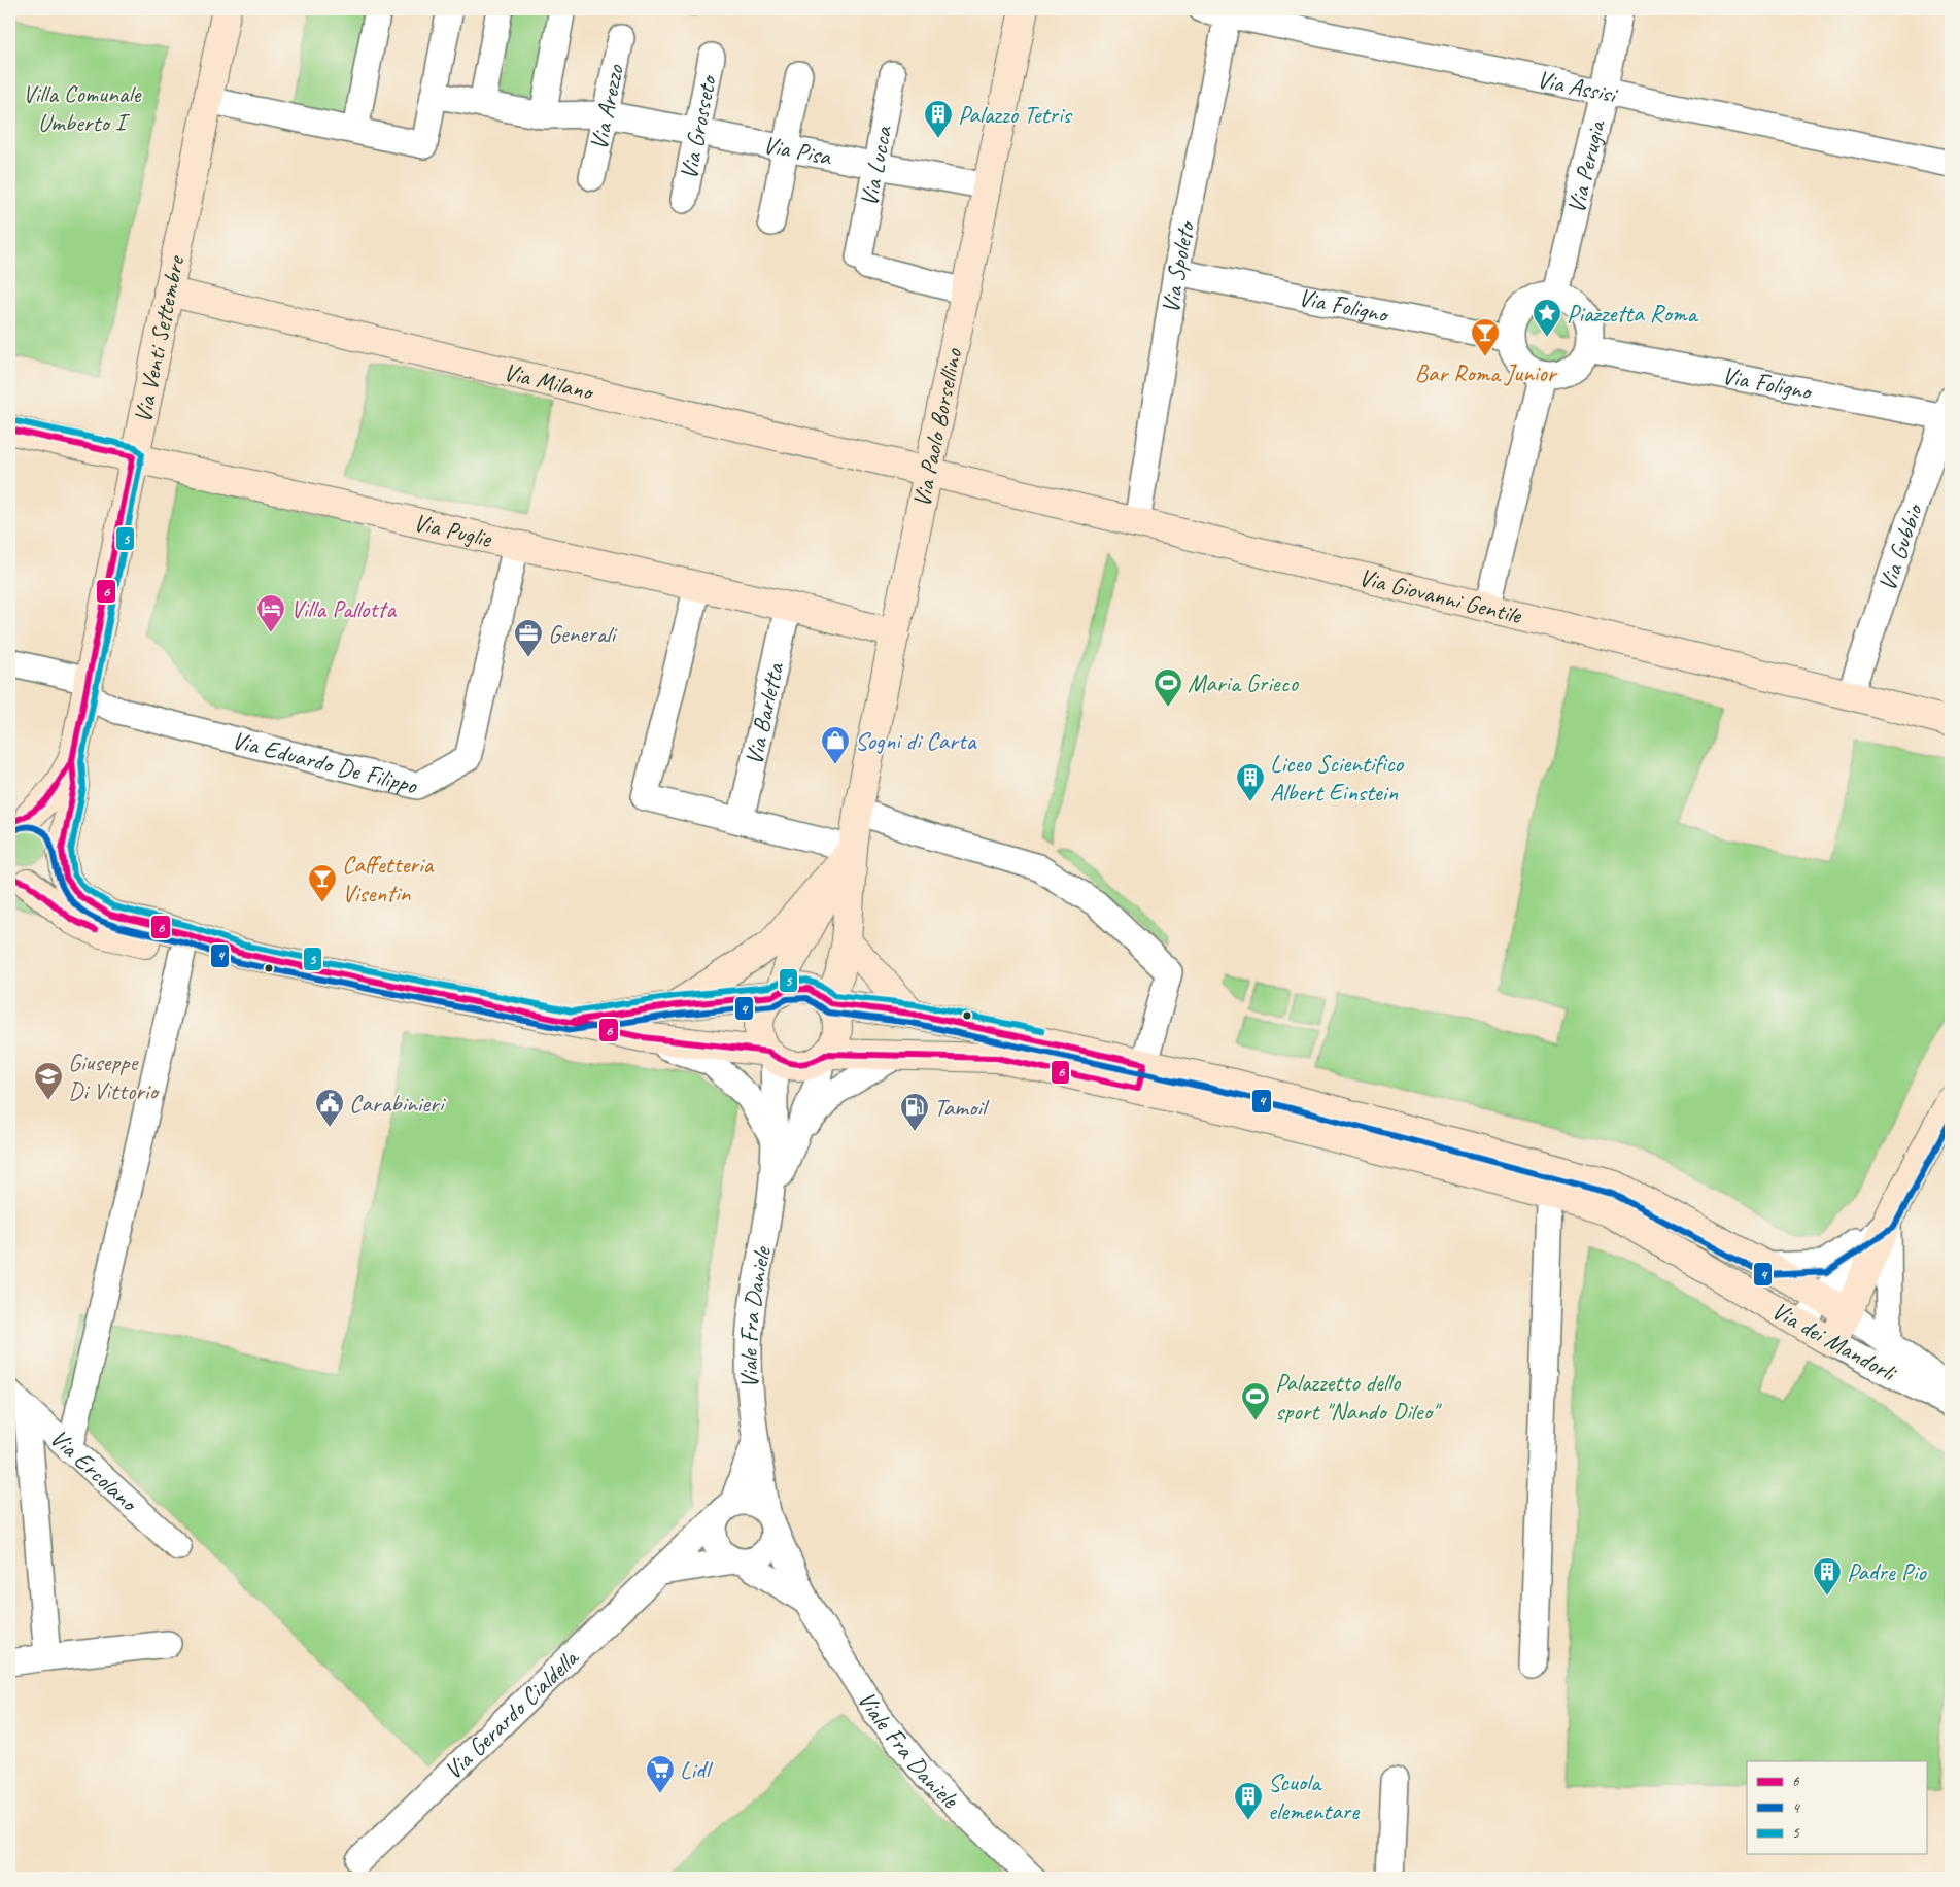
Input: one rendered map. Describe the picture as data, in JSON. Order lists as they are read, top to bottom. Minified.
{"streets":{"street":["Via Assisi","Via Arezzo","Via Grosseto","Via Pisa","Via Lucca","Via Perugia","Via Spoleto","Via Foligno","Via Venti Settembre","Via Milano","Via Paolo Borsellino","Via Puglie","Via Gubbio","Via Giovanni Gentile","Via Barletta","Via Eduardo De Filippo","Viale Fra Daniele","Via dei Mandorli","Via Ercolano","Via Gerardo Cialdella"]},"crossings":[["Via Assisi","Via Perugia"],["Via Assisi","Via Spoleto"],["Via Arezzo","Via Pisa"],["Via Grosseto","Via Pisa"],["Via Pisa","Via Lucca"],["Via Pisa","Via Paolo Borsellino"],["Via Lucca","Via Paolo Borsellino"],["Via Perugia","Via Foligno"],["Via Spoleto","Via Foligno"],["Via Spoleto","Via Giovanni Gentile"],["Via Foligno","Via Gubbio"],["Via Venti Settembre","Via Milano"],["Via Venti Settembre","Via Puglie"],["Via Venti Settembre","Via Eduardo De Filippo"],["Via Milano","Via Paolo Borsellino"],["Via Milano","Via Giovanni Gentile"],["Via Paolo Borsellino","Via Puglie"],["Via Paolo Borsellino","Via Giovanni Gentile"],["Via Paolo Borsellino","Viale Fra Daniele"],["Via Paolo Borsellino","Via dei Mandorli"],["Via Puglie","Via Barletta"],["Via Puglie","Via Eduardo De Filippo"],["Via Gubbio","Via Giovanni Gentile"],["Viale Fra Daniele","Via dei Mandorli"],["Viale Fra Daniele","Via Gerardo Cialdella"]],"parks":["Villa Comunale Umberto I"],"places":{"building":["Palazzo Tetris","Liceo Scientifico Albert Einstein","Padre Pio","Scuola elementare"],"place":["Piazzetta Roma"],"bar":["Bar Roma Junior","Caffetteria Visentin"],"hotel":["Villa Pallotta"],"office":["Generali"],"sports":["Maria Grieco","Palazzetto dello sport \"Nando Dileo\""],"shop":["Sogni di Carta"],"school or university":["Giuseppe Di Vittorio"],"public building":["Carabinieri"],"fuel station":["Tamoil"],"supermarket":["Lidl"]},"lines":["transit line 5","transit line 6","transit line 4"],"legend":["6","4","5"]}
